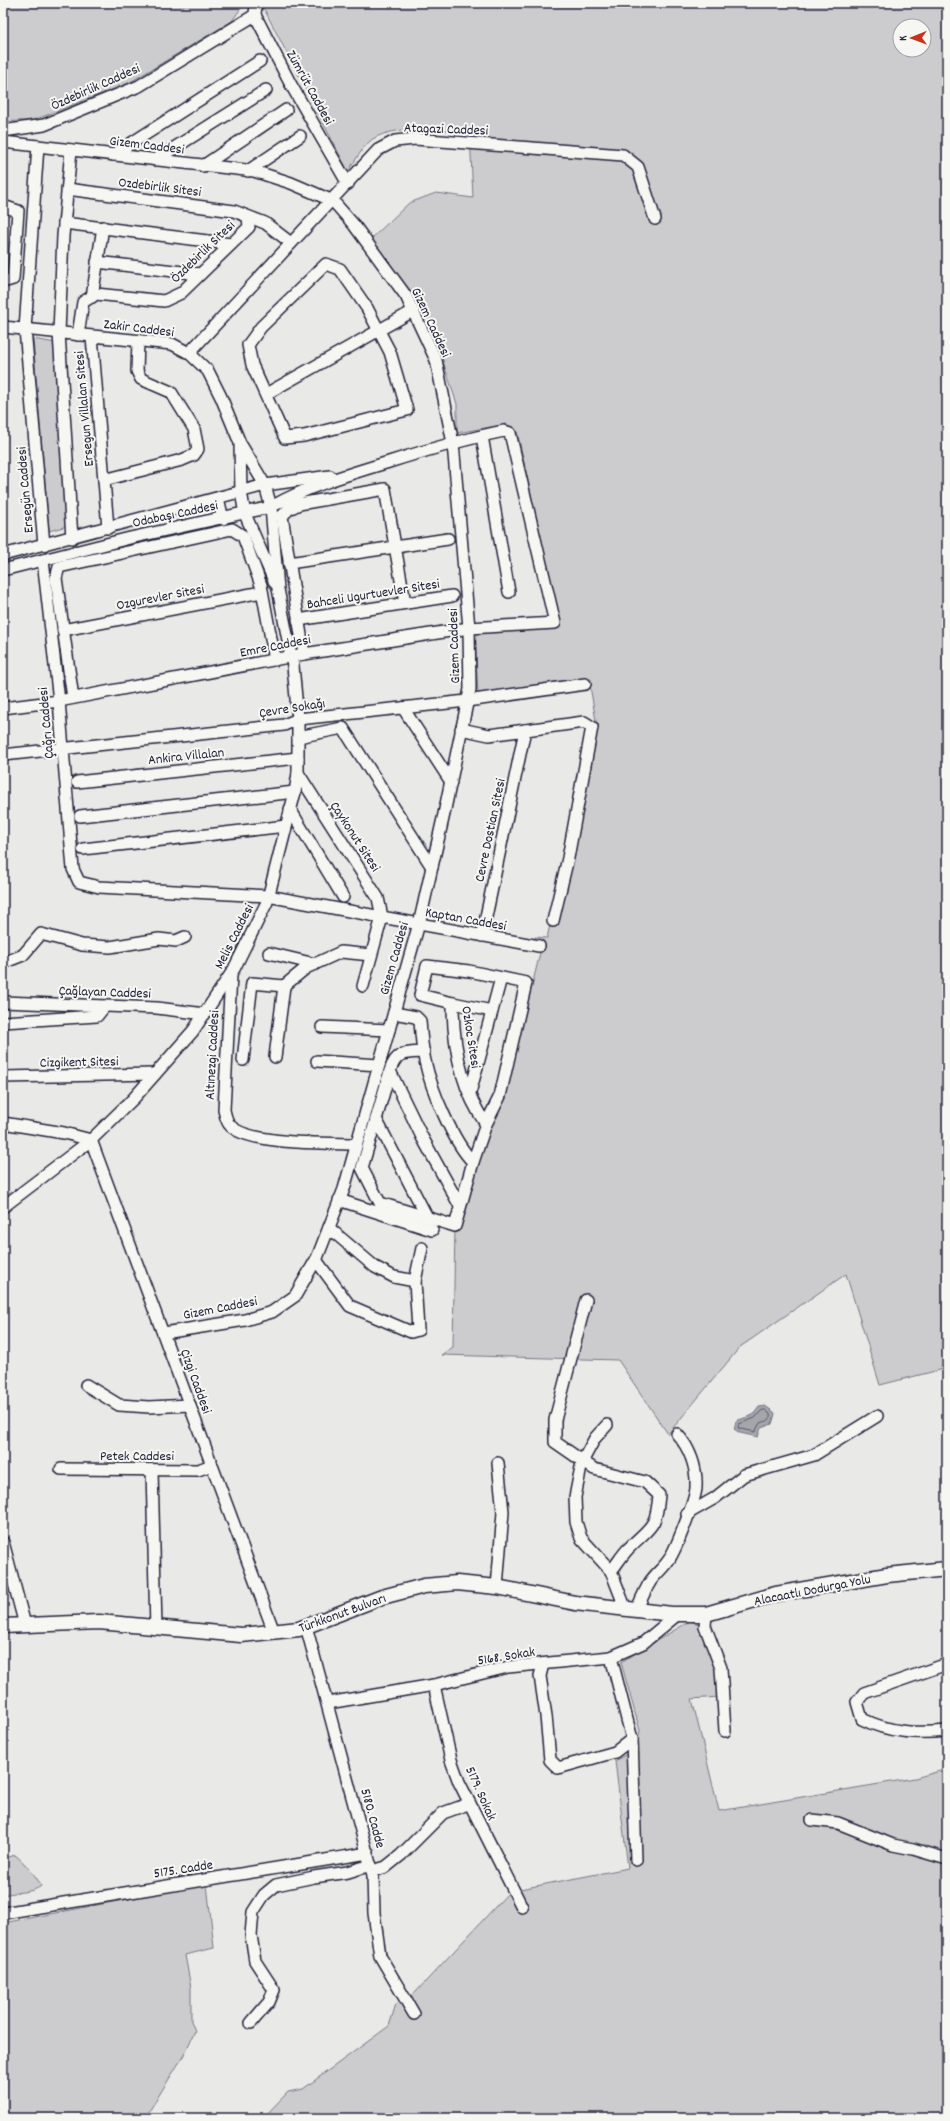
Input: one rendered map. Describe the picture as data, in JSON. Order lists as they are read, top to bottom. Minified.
{"streets":{"street":["Özdebirlik Caddesi","Zümrüt Caddesi","Atagazi Caddesi","Gizem Caddesi","Ozdebirlik Sitesi","Özdebirlik Sitesi","Zakir Caddesi","Ersegun Villalan Sitesi","Ersegün Caddesi","Odabaşı Caddesi","Bahceli Ugurtuevler Sitesi","Ozgurevler Sitesi","Emre Caddesi","Çevre Sokağı","Çağrı Caddesi","Ankira Villalan","Cevre Dostian Sitesi","Çaykonut Sitesi","Kaptan Caddesi","Melis Caddesi","Çağlayan Caddesi","Ozkoc Sitesi","Altınezgi Caddesi","Cizgikent Sitesi","Çizgi Caddesi","Petek Caddesi","Alacaatlı Dodurga Yolu","Türkkonut Bulvarı","5168. Sokak","5179. Sokak","5180. Cadde","5175. Cadde"]},"crossings":[["Özdebirlik Caddesi","Zümrüt Caddesi"],["Zümrüt Caddesi","Atagazi Caddesi"],["Atagazi Caddesi","Gizem Caddesi"],["Atagazi Caddesi","Ozdebirlik Sitesi"],["Atagazi Caddesi","Zakir Caddesi"],["Gizem Caddesi","Ozdebirlik Sitesi"],["Gizem Caddesi","Ersegün Caddesi"],["Gizem Caddesi","Odabaşı Caddesi"],["Gizem Caddesi","Emre Caddesi"],["Gizem Caddesi","Çevre Sokağı"],["Gizem Caddesi","Kaptan Caddesi"],["Gizem Caddesi","Altınezgi Caddesi"],["Gizem Caddesi","Çizgi Caddesi"],["Ozdebirlik Sitesi","Özdebirlik Sitesi"],["Zakir Caddesi","Ersegun Villalan Sitesi"],["Zakir Caddesi","Ersegün Caddesi"],["Zakir Caddesi","Melis Caddesi"],["Ersegun Villalan Sitesi","Odabaşı Caddesi"],["Ersegün Caddesi","Odabaşı Caddesi"],["Odabaşı Caddesi","Emre Caddesi"],["Odabaşı Caddesi","Çağrı Caddesi"],["Odabaşı Caddesi","Melis Caddesi"],["Emre Caddesi","Çağrı Caddesi"],["Emre Caddesi","Melis Caddesi"],["Çevre Sokağı","Çağrı Caddesi"],["Çevre Sokağı","Melis Caddesi"],["Çağrı Caddesi","Kaptan Caddesi"],["Ankira Villalan","Melis Caddesi"],["Cevre Dostian Sitesi","Kaptan Caddesi"],["Çaykonut Sitesi","Kaptan Caddesi"],["Çaykonut Sitesi","Melis Caddesi"],["Kaptan Caddesi","Melis Caddesi"],["Melis Caddesi","Çağlayan Caddesi"],["Melis Caddesi","Altınezgi Caddesi"],["Melis Caddesi","Cizgikent Sitesi"],["Melis Caddesi","Çizgi Caddesi"],["Çizgi Caddesi","Petek Caddesi"],["Çizgi Caddesi","Türkkonut Bulvarı"],["Alacaatlı Dodurga Yolu","Türkkonut Bulvarı"],["Alacaatlı Dodurga Yolu","5168. Sokak"],["Türkkonut Bulvarı","5168. Sokak"],["Türkkonut Bulvarı","5180. Cadde"],["5168. Sokak","5179. Sokak"],["5168. Sokak","5180. Cadde"],["5180. Cadde","5175. Cadde"]],"north":"left"}
